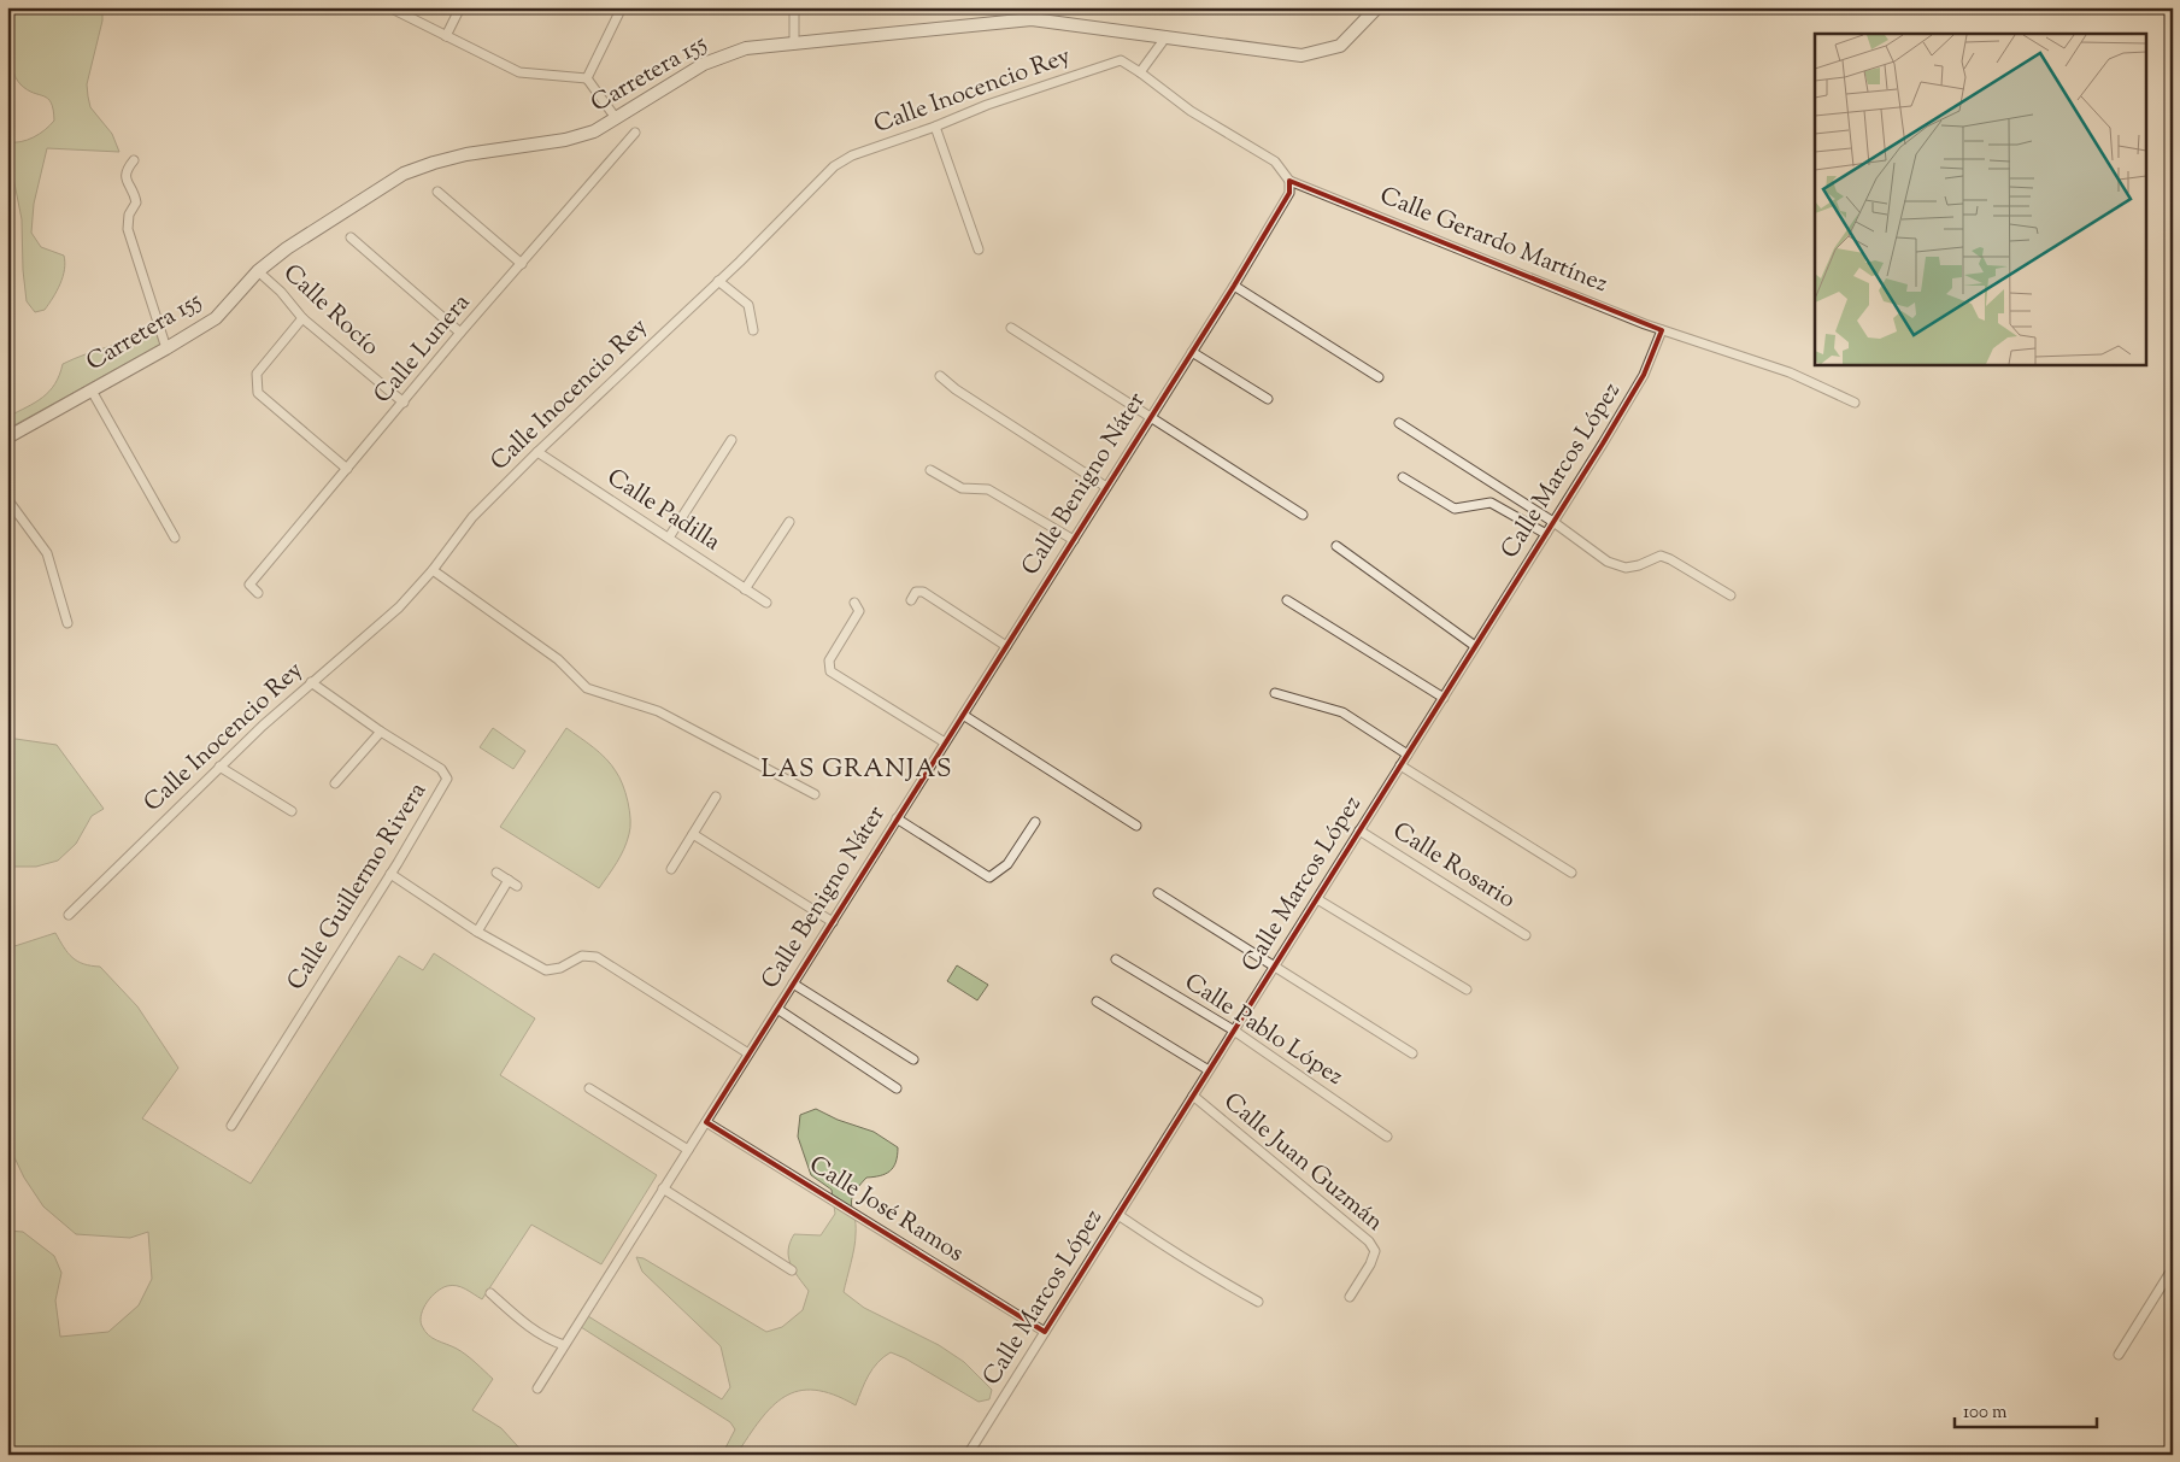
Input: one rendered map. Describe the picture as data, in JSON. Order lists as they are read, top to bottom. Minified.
{"streets":{"street":["Carretera 155","Calle Inocencio Rey","Calle Gerardo Martínez","Calle Rocío","Calle Lunera","Calle Marcos López","Calle Benigno Náter","Calle Padilla","Calle Rosario","Calle Guillermo Rivera","Calle Pablo López","Calle Juan Guzmán","Calle José Ramos"]},"crossings":[["Carretera 155","Calle Rocío"],["Calle Inocencio Rey","Calle Gerardo Martínez"],["Calle Inocencio Rey","Calle Padilla"],["Calle Inocencio Rey","Calle Guillermo Rivera"],["Calle Gerardo Martínez","Calle Marcos López"],["Calle Gerardo Martínez","Calle Benigno Náter"],["Calle Rocío","Calle Lunera"],["Calle Marcos López","Calle Rosario"],["Calle Marcos López","Calle Pablo López"],["Calle Marcos López","Calle Juan Guzmán"],["Calle Marcos López","Calle José Ramos"],["Calle Benigno Náter","Calle José Ramos"]],"districts":["LAS GRANJAS"],"scale_bar":"100 m"}
